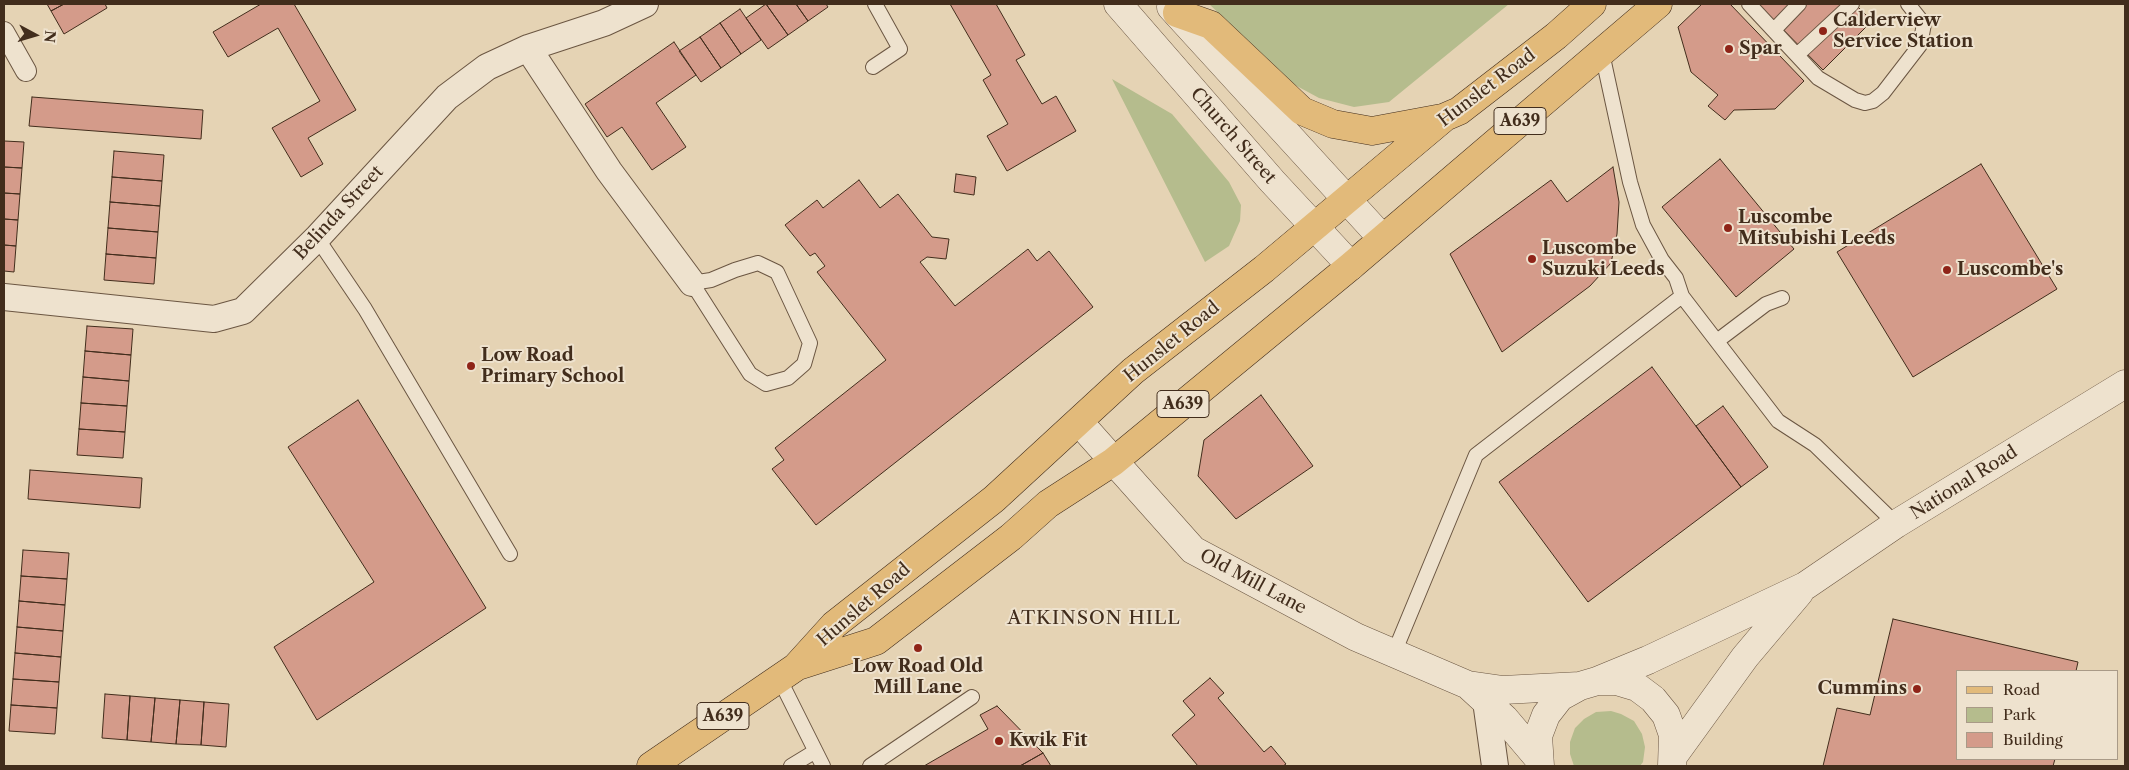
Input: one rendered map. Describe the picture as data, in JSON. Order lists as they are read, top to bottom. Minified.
{"streets":{"main road":["Hunslet Road","A639"],"street":["Church Street","Belinda Street","National Road","Old Mill Lane"]},"crossings":[["Hunslet Road","A639"],["Hunslet Road","Church Street"],["Hunslet Road","Old Mill Lane"],["National Road","Old Mill Lane"]],"districts":["ATKINSON HILL"],"places":["Calderview Service Station","Spar","Luscombe Mitsubishi Leeds","Luscombe Suzuki Leeds","Luscombe's","Low Road Primary School","Low Road Old Mill Lane","Cummins","Kwik Fit"],"legend":["Road","Park","Building"],"north":"right"}
